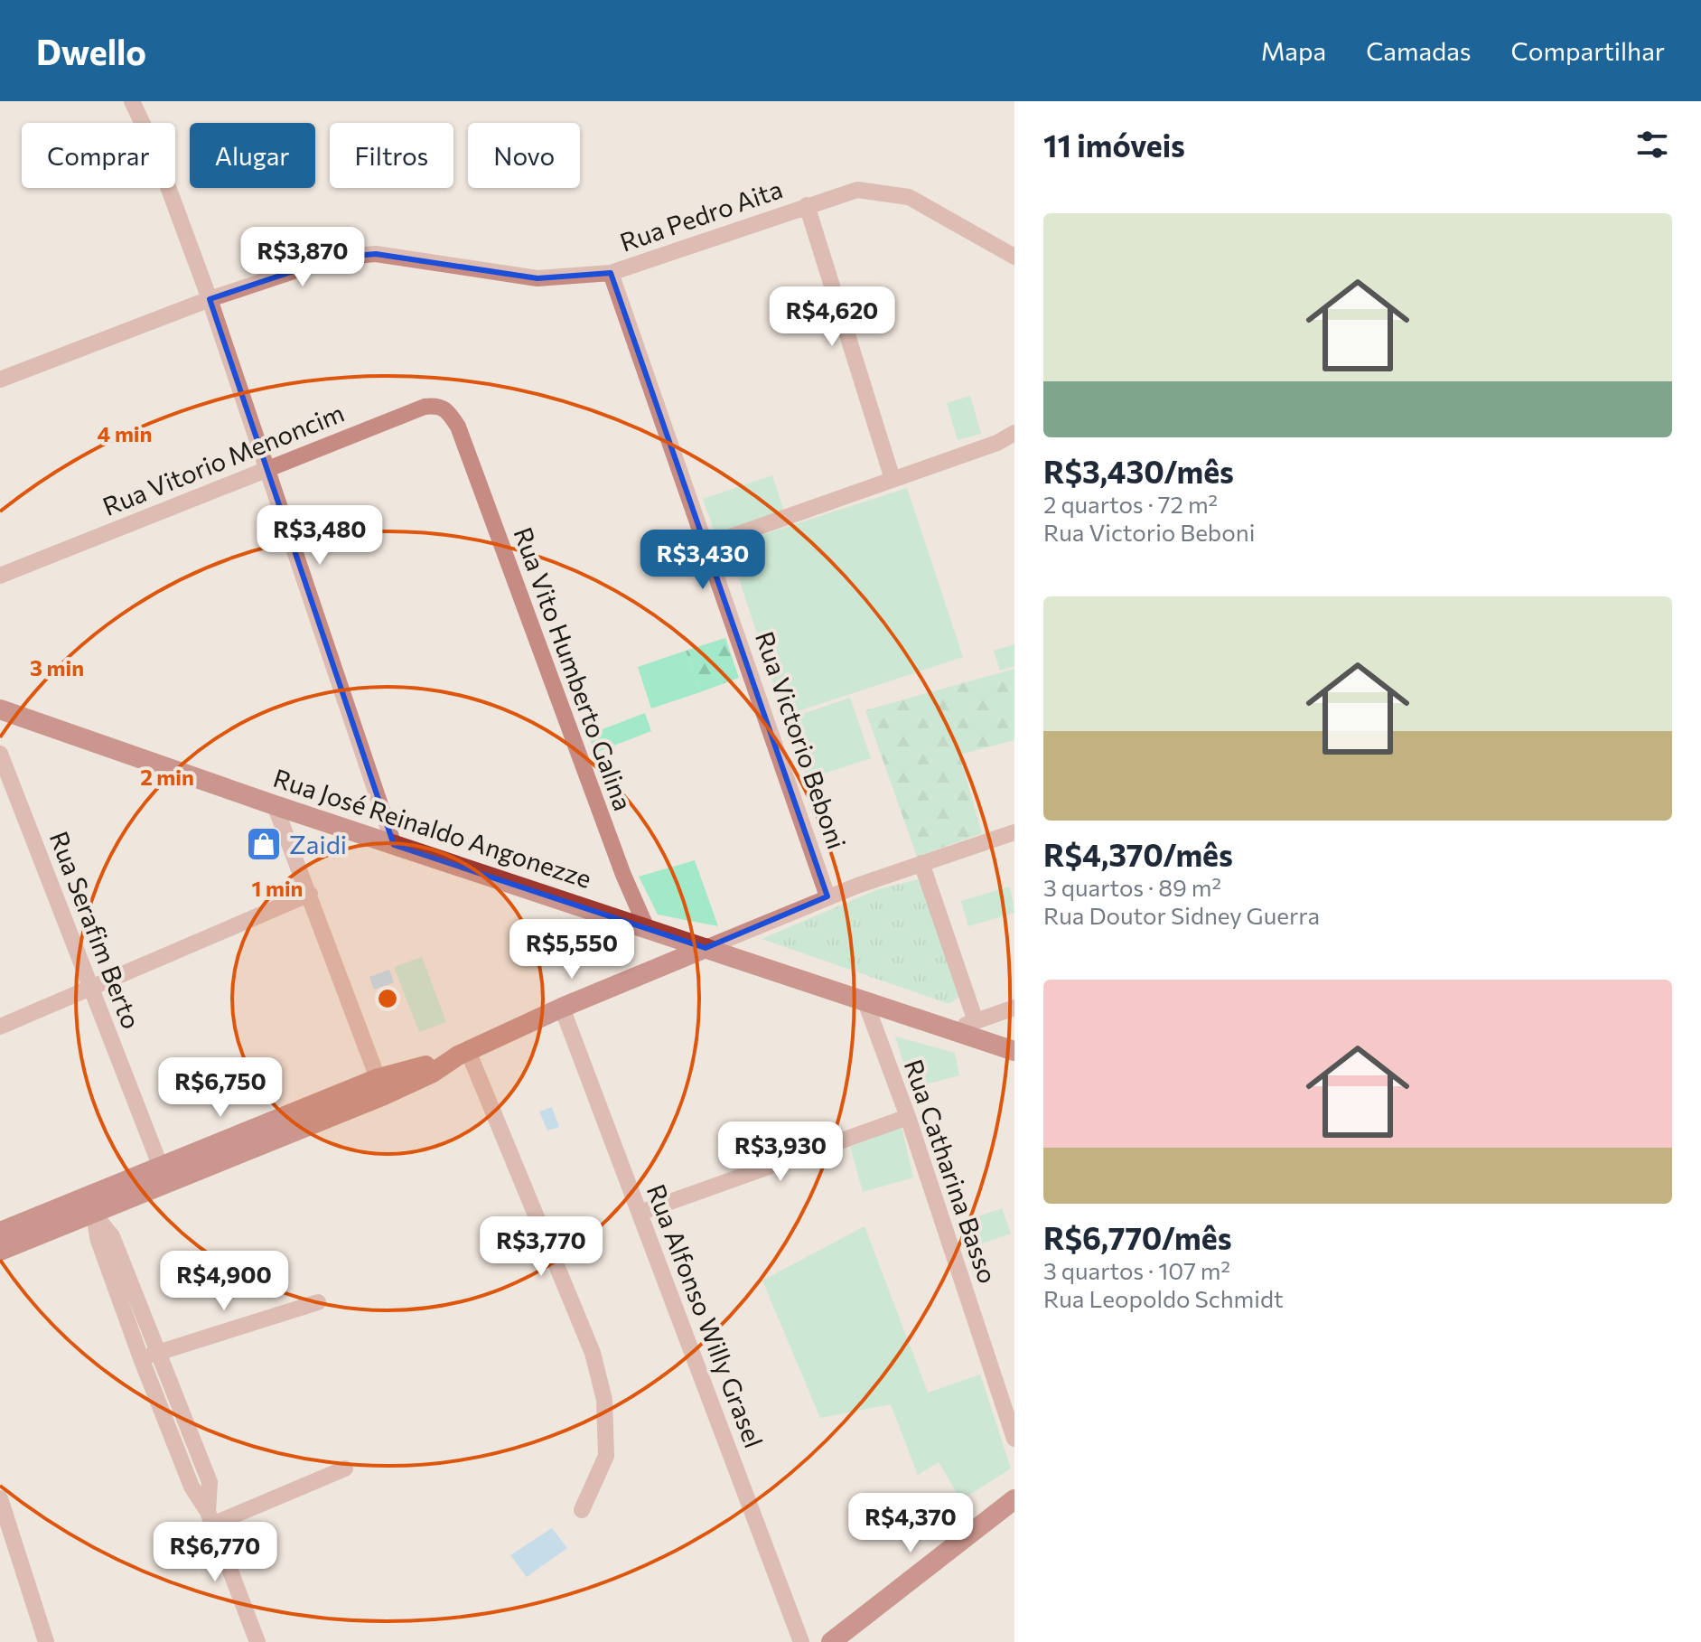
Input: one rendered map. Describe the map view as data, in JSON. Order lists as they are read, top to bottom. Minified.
{"streets":{"main road":["Rua José Reinaldo Angonezze"],"street":["Rua Pedro Aita","Rua Vitorio Menoncim","Rua Vito Humberto Galina","Rua Victorio Beboni","Rua Serafim Berto","Rua Catharina Basso","Rua Alfonso Willy Grasel"]},"crossings":[["Rua Pedro Aita","Rua Victorio Beboni"],["Rua Vitorio Menoncim","Rua Vito Humberto Galina"],["Rua Vito Humberto Galina","Rua José Reinaldo Angonezze"],["Rua José Reinaldo Angonezze","Rua Catharina Basso"]],"places":{"shop":["Zaidi"]},"page":{"header":"Dwello","nav":["Mapa","Camadas","Compartilhar"],"heading":"11 imóveis","chip":["Comprar","Alugar","Filtros","Novo"],"list":[{"name":"R$3,430/mês","note":"2 quartos · 72 m² · Rua Victorio Beboni"},{"name":"R$4,370/mês","note":"3 quartos · 89 m² · Rua Doutor Sidney Guerra"},{"name":"R$6,770/mês","note":"3 quartos · 107 m² · Rua Leopoldo Schmidt"}],"price":["R$3,870","R$4,620","R$3,480","R$3,430","R$5,550","R$6,750","R$3,930","R$3,770","R$4,900","R$4,370","R$6,770"]},"rings":["4 min","3 min","2 min","1 min"]}
